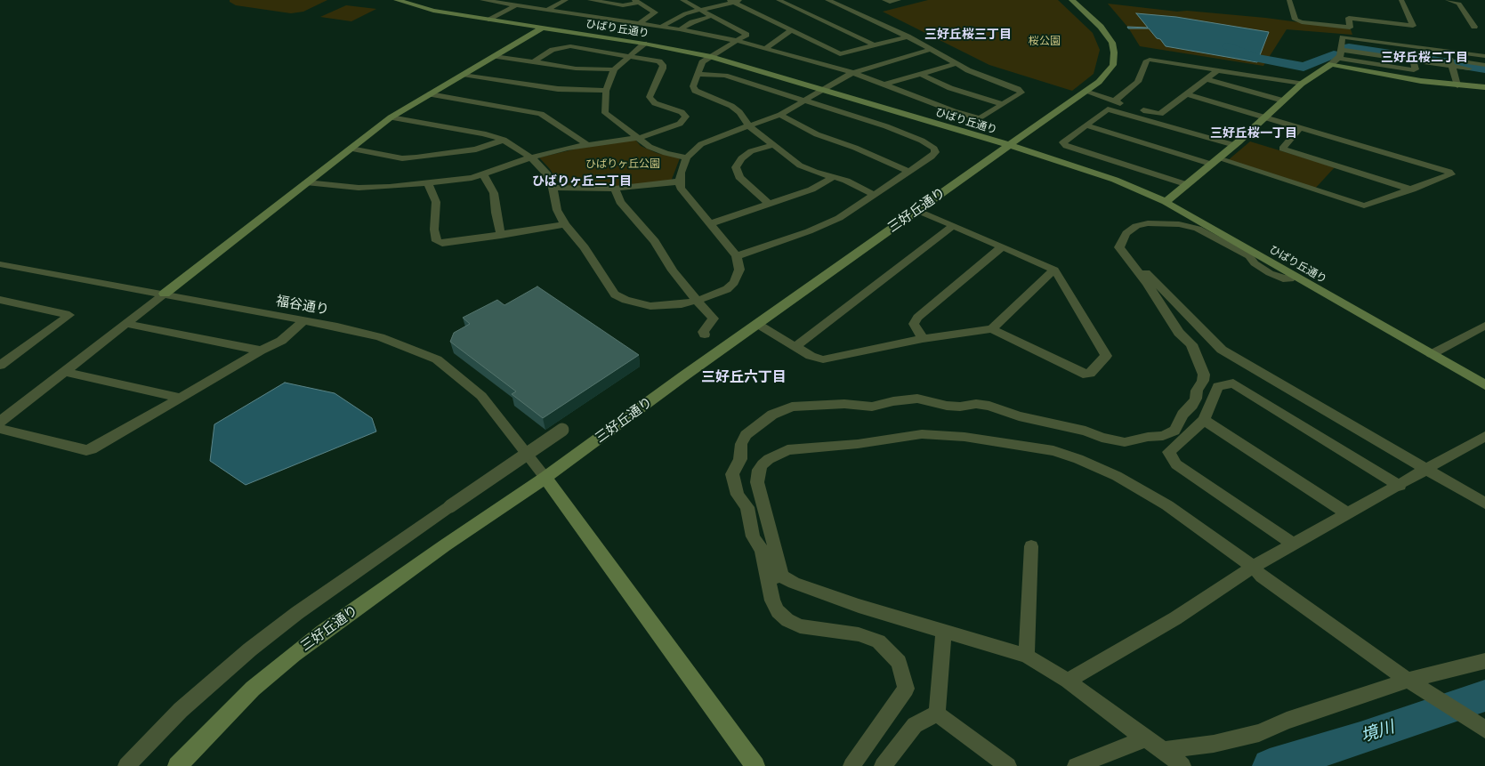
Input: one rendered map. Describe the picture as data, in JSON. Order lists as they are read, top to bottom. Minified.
{"streets":{"street":["ひばり丘通り","三好丘通り","福谷通り"]},"crossings":[["ひばり丘通り","三好丘通り"],["三好丘通り","福谷通り"]],"districts":["三好丘桜三丁目","三好丘桜二丁目","三好丘桜一丁目","ひばりヶ丘二丁目","三好丘六丁目"],"water":["境川"],"parks":["桜公園","ひばりヶ丘公園"]}
